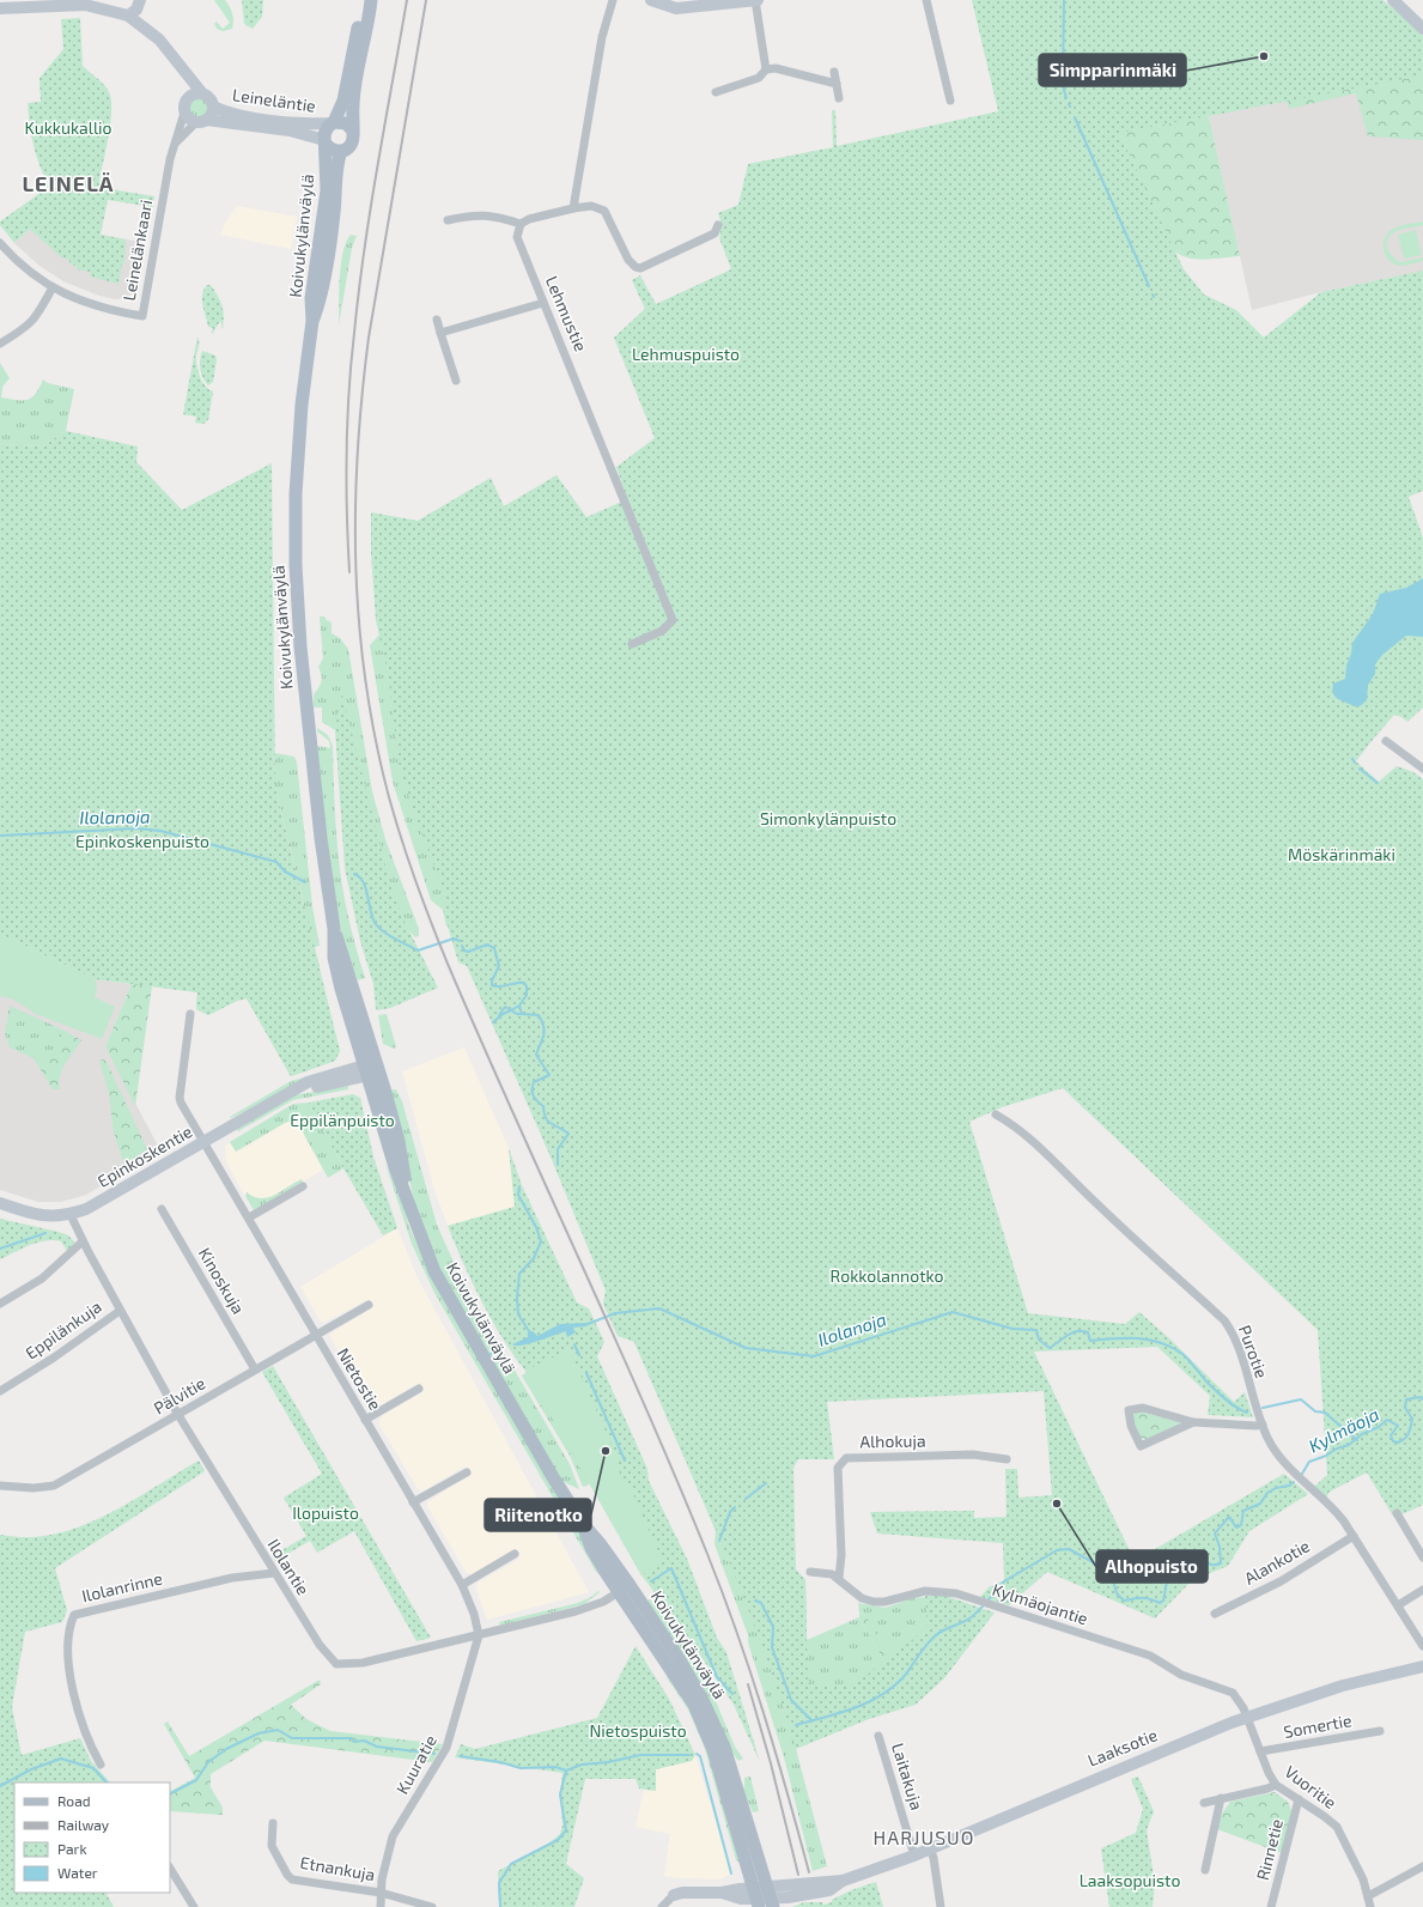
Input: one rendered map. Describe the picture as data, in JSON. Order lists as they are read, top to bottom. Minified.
{"streets":{"main road":["Leineläntie","Koivukylänväylä","Epinkoskentie","Laaksotie"],"street":["Leinelänkaari","Lehmustie","Kinoskuja","Eppilänkuja","Purotie","Nietostie","Pälvitie","Alhokuja","Alankotie","Ilolantie","Ilolanrinne","Kylmäojantie","Somertie","Kuuratie","Laitakuja","Vuoritie","Rinnetie","Etnankuja"]},"crossings":[["Leineläntie","Koivukylänväylä"],["Leineläntie","Leinelänkaari"],["Koivukylänväylä","Epinkoskentie"],["Koivukylänväylä","Ilolantie"],["Koivukylänväylä","Laaksotie"],["Epinkoskentie","Nietostie"],["Epinkoskentie","Ilolantie"],["Kinoskuja","Pälvitie"],["Eppilänkuja","Ilolantie"],["Purotie","Alankotie"],["Nietostie","Pälvitie"],["Nietostie","Ilolantie"],["Nietostie","Kuuratie"],["Pälvitie","Ilolantie"],["Alhokuja","Kylmäojantie"],["Ilolantie","Ilolanrinne"],["Ilolantie","Kuuratie"],["Kylmäojantie","Laaksotie"],["Kylmäojantie","Vuoritie"],["Somertie","Vuoritie"],["Laaksotie","Laitakuja"],["Laaksotie","Vuoritie"],["Kuuratie","Etnankuja"],["Vuoritie","Rinnetie"]],"districts":["LEINELÄ","HARJUSUO"],"water":["Ilolanoja","Kylmäoja"],"parks":["Kukkukallio","Lehmuspuisto","Simonkylänpuisto","Epinkoskenpuisto","Möskärinmäki","Eppilänpuisto","Rokkolannotko","Ilopuisto","Nietospuisto","Laaksopuisto"],"places":["Simpparinmäki","Riitenotko","Alhopuisto"],"legend":["Road","Railway","Park","Water"]}
